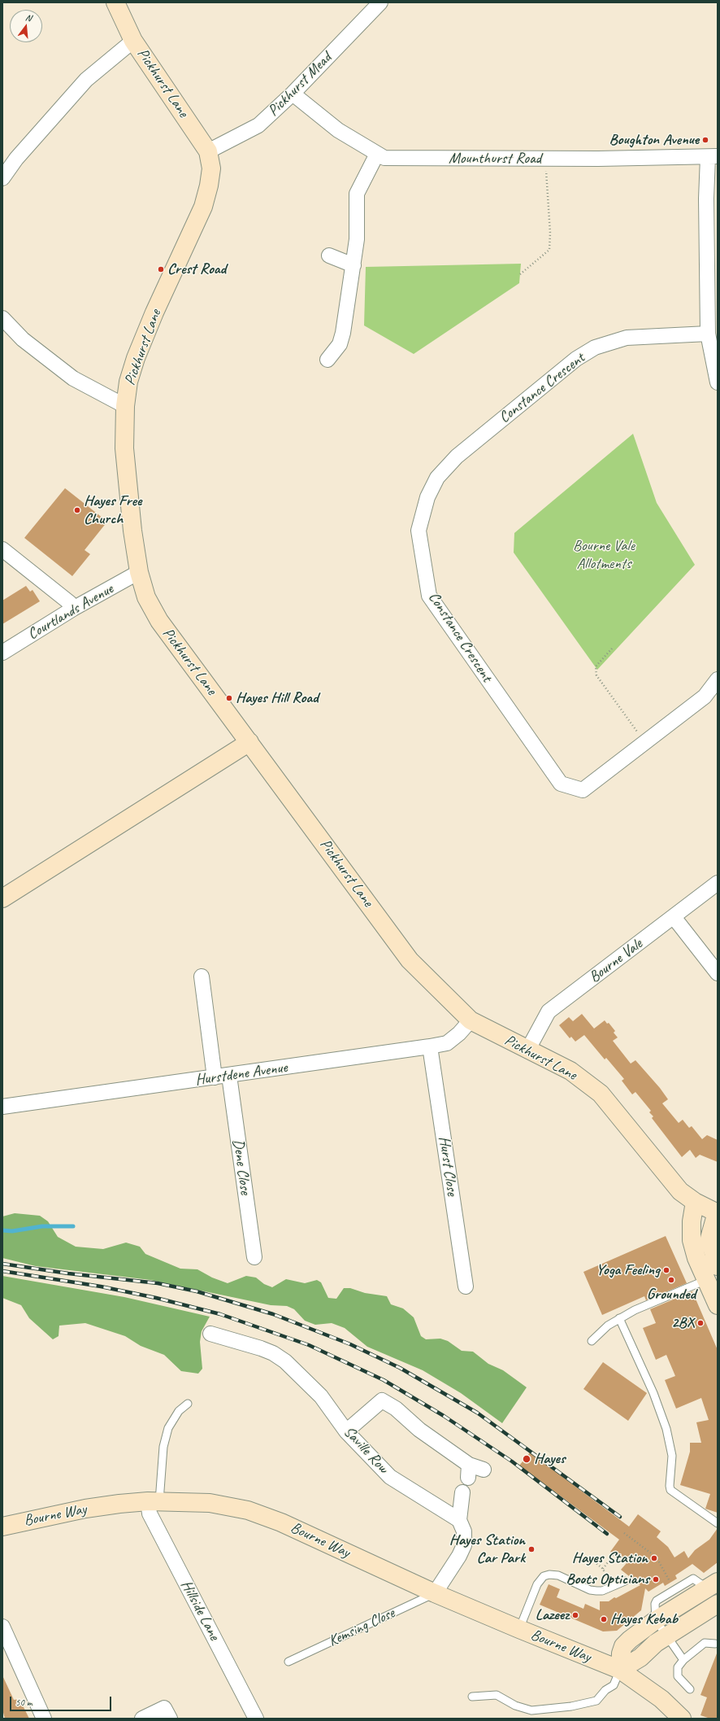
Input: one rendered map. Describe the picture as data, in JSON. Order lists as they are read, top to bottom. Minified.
{"streets":{"main road":["Pickhurst Lane","Bourne Way"],"street":["Pickhurst Mead","Mounthurst Road","Constance Crescent","Courtlands Avenue","Bourne Vale","Hurstdene Avenue","Hurst Close","Dene Close","Saville Row","Hillside Lane"],"lane":["Kemsing Close"]},"crossings":[["Pickhurst Lane","Pickhurst Mead"],["Pickhurst Lane","Courtlands Avenue"],["Pickhurst Lane","Bourne Vale"],["Pickhurst Lane","Hurstdene Avenue"],["Pickhurst Mead","Mounthurst Road"],["Hurstdene Avenue","Hurst Close"],["Hurstdene Avenue","Dene Close"],["Bourne Way","Hillside Lane"],["Bourne Way","Kemsing Close"]],"parks":["Bourne Vale Allotments"],"places":["Boughton Avenue","Crest Road","Hayes Free Church","Hayes Hill Road","Yoga Feeling","Grounded","2BX","Hayes","Hayes Station Car Park","Hayes Station","Boots Opticians","Lazeez","Hayes Kebab"],"scale_bar":"50 m","north":"top"}
